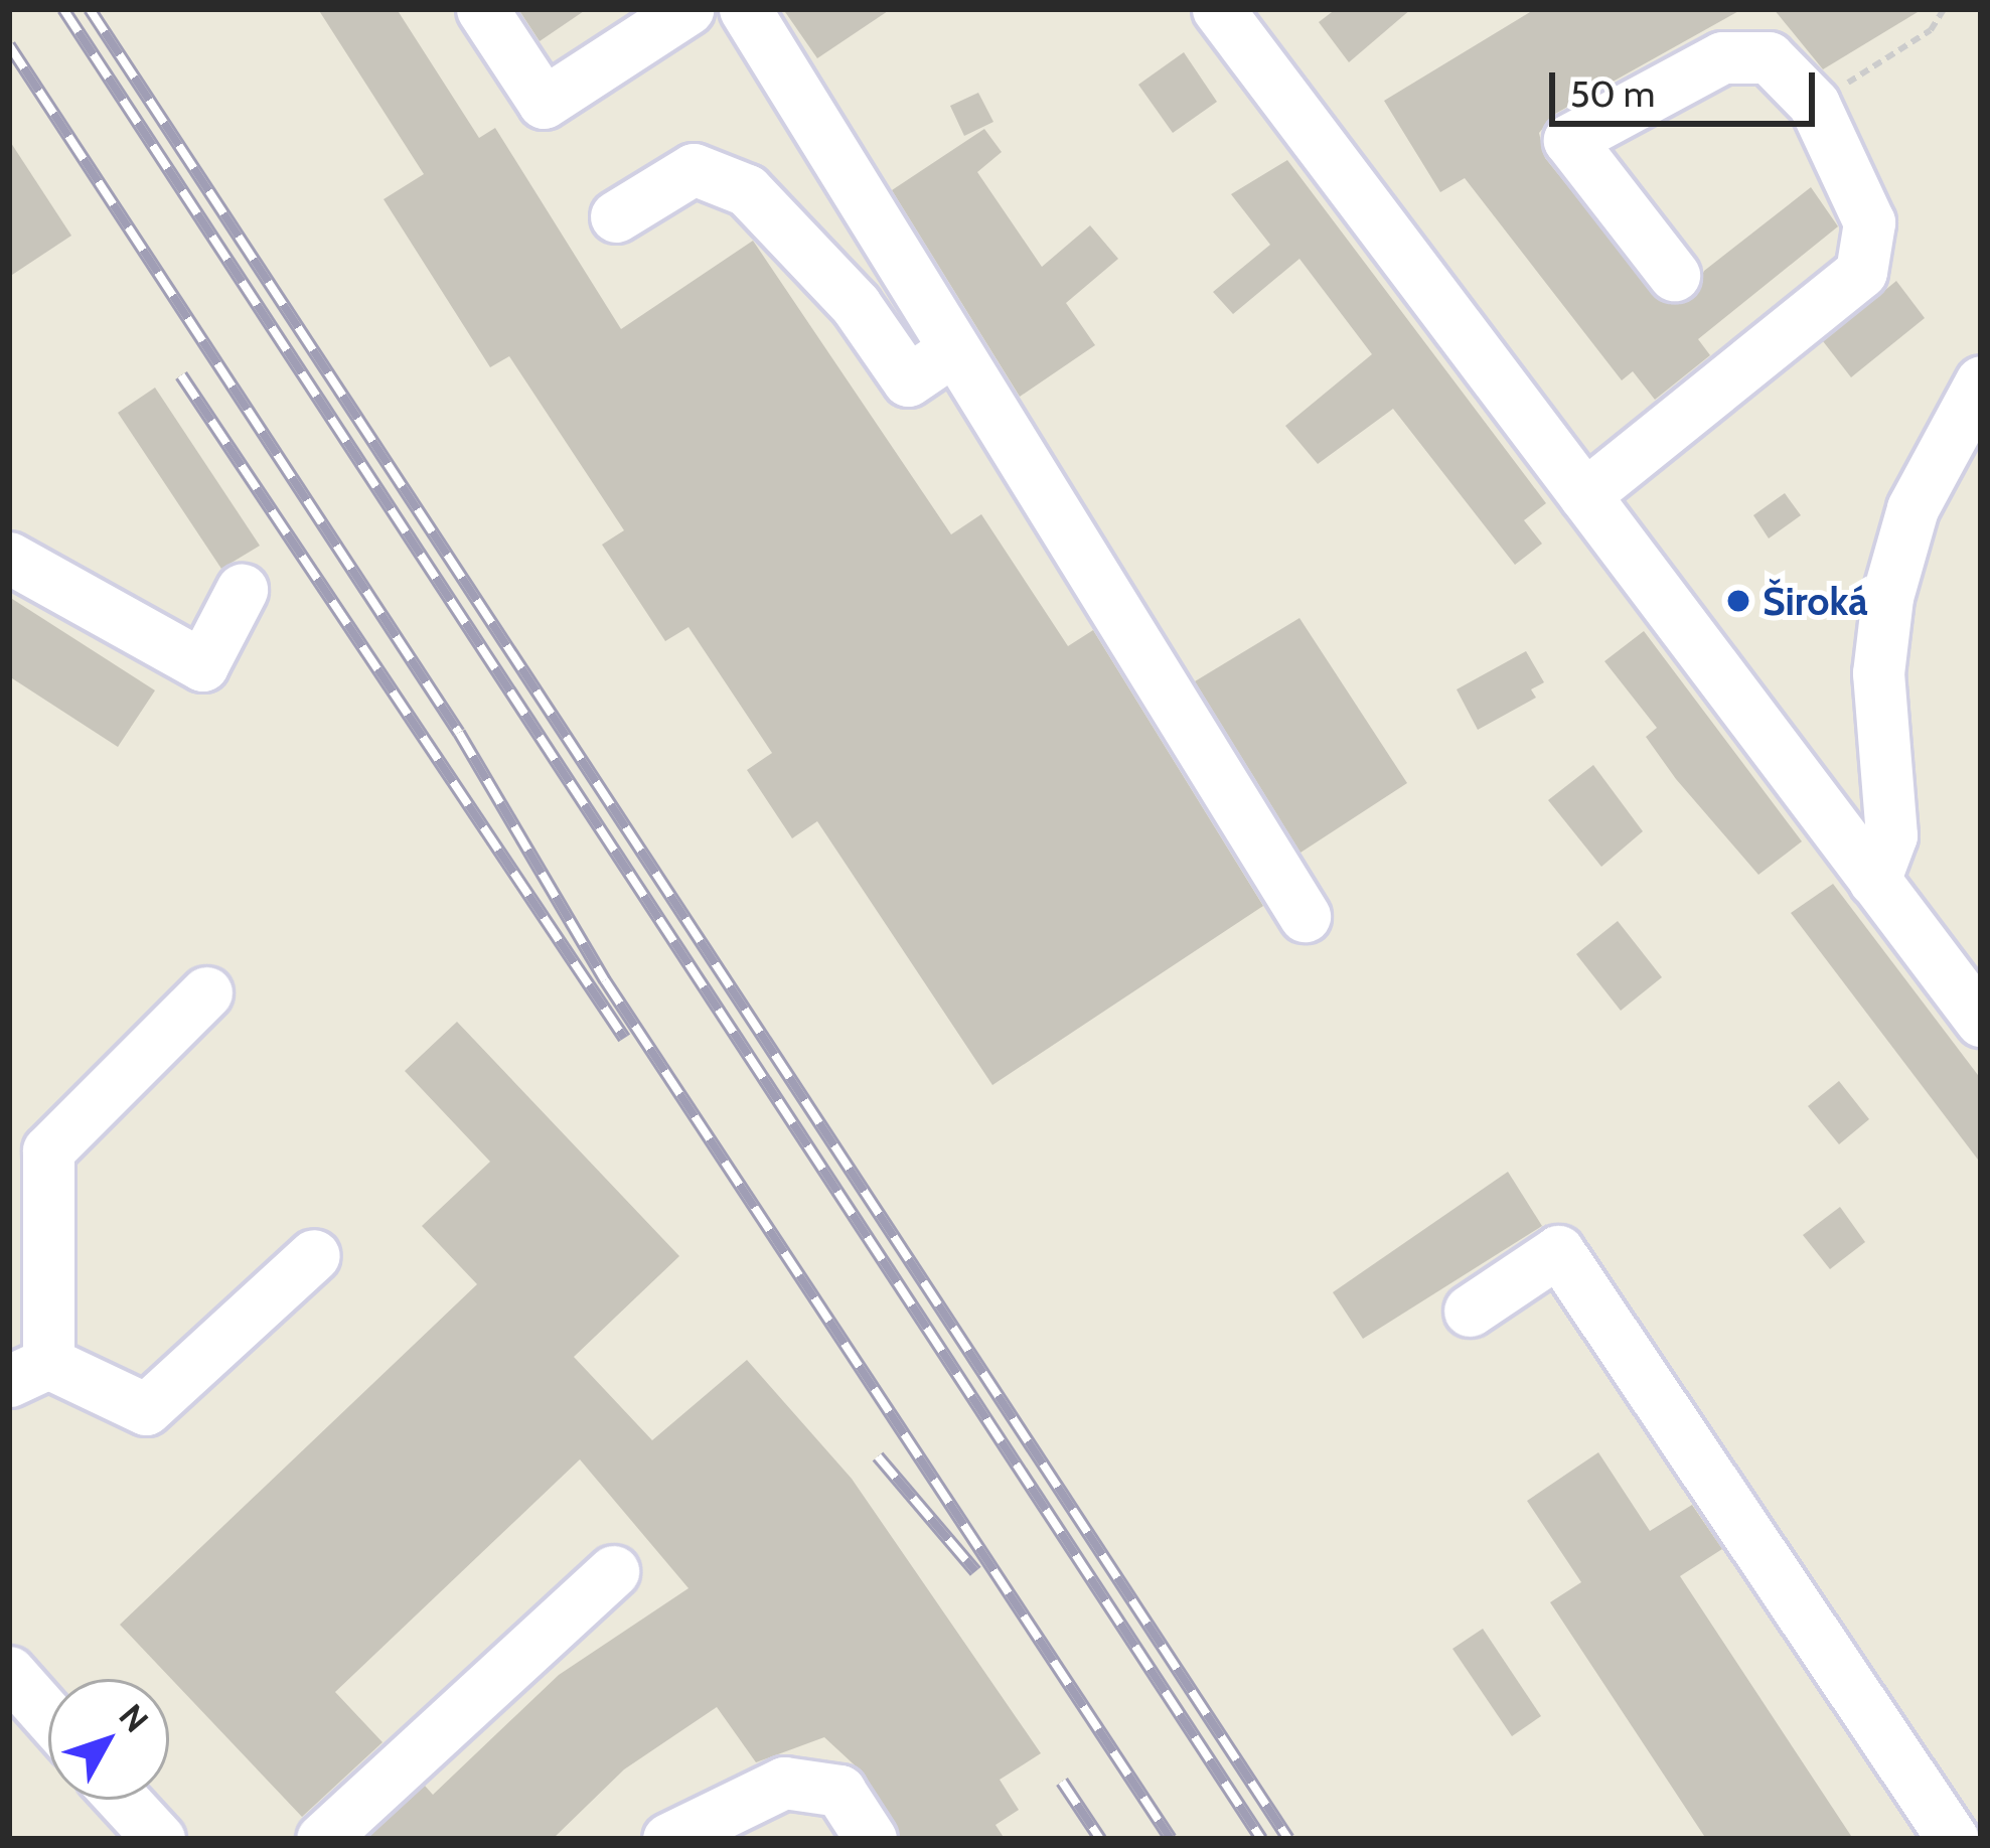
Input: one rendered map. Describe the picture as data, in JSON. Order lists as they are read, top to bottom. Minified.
{"places":["Široká"],"scale_bar":"50 m","north":"top right"}
